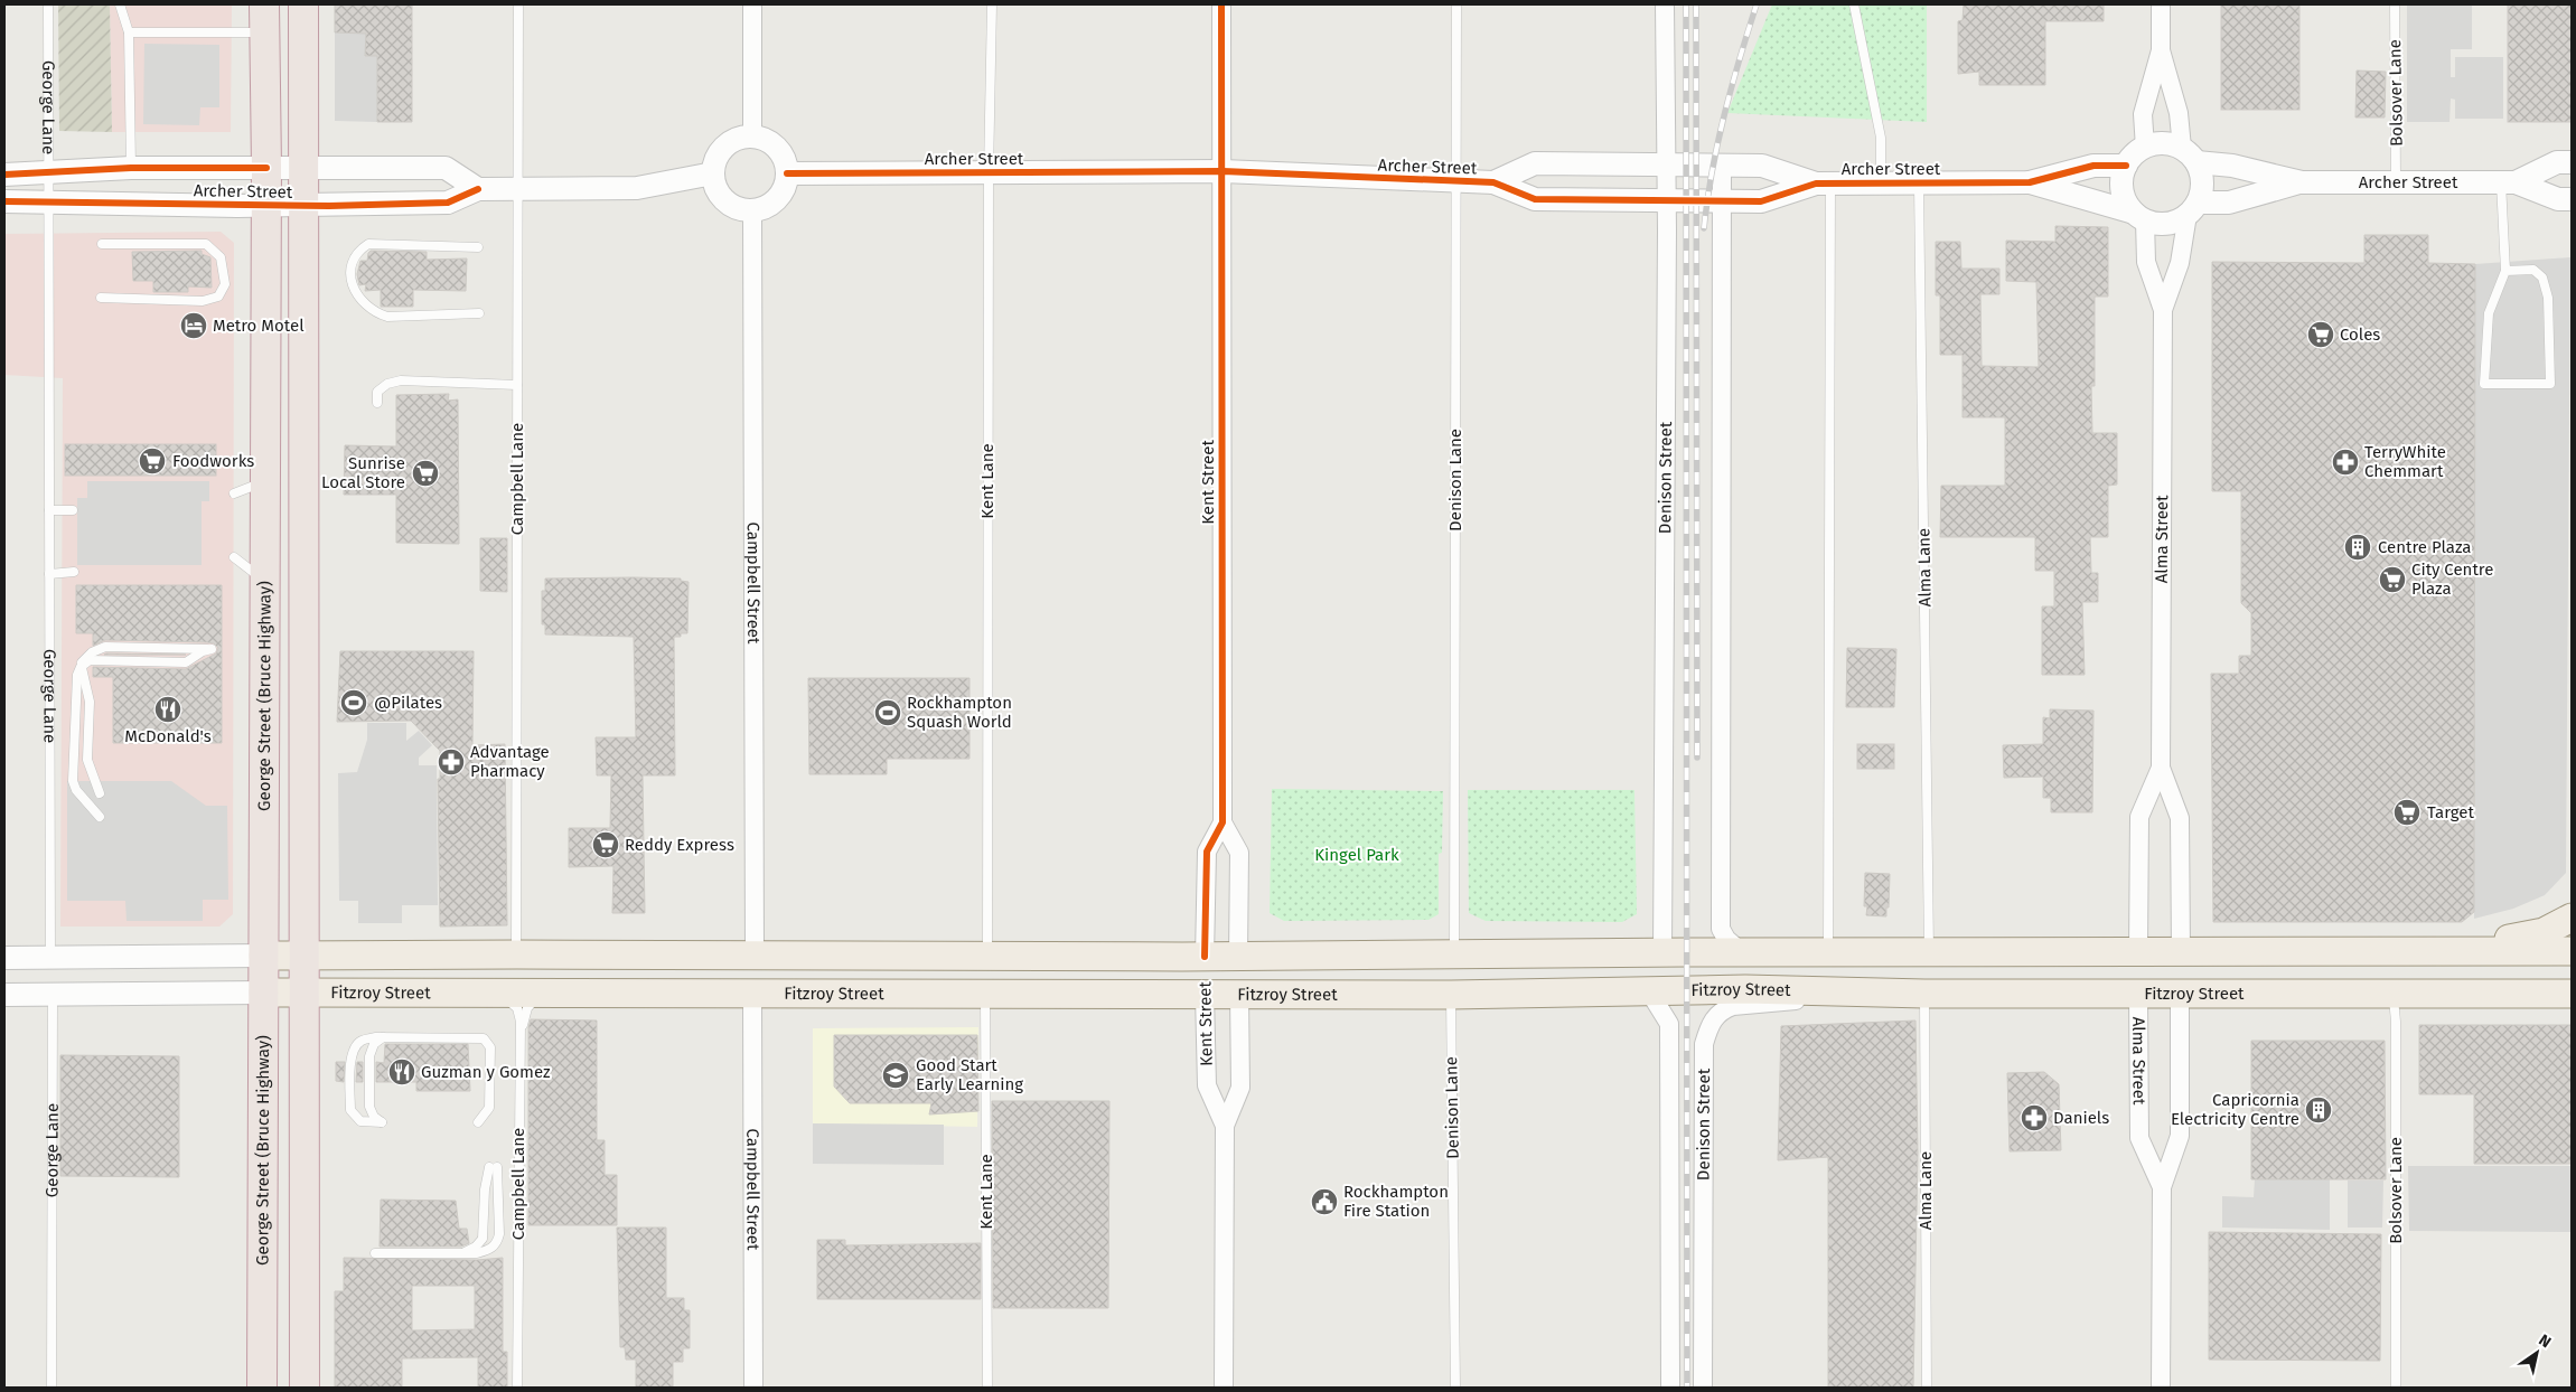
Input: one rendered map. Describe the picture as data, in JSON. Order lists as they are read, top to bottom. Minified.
{"streets":{"highway":["George Street (Bruce Highway)"],"main road":["Kent Street","Alma Street","Fitzroy Street"],"street":["George Lane","Archer Street","Denison Street","Campbell Street"],"lane":["Bolsover Lane","Campbell Lane","Denison Lane","Kent Lane","Alma Lane"]},"crossings":[["Bolsover Lane","Archer Street"],["Bolsover Lane","Fitzroy Street"],["George Lane","Archer Street"],["George Lane","Fitzroy Street"],["Archer Street","Denison Street"],["Archer Street","Campbell Lane"],["Archer Street","Denison Lane"],["Archer Street","Kent Lane"],["Archer Street","Kent Street"],["Archer Street","Alma Street"],["Archer Street","Alma Lane"],["Archer Street","Campbell Street"],["Archer Street","George Street (Bruce Highway)"],["Denison Street","Fitzroy Street"],["Campbell Lane","Fitzroy Street"],["Denison Lane","Fitzroy Street"],["Kent Lane","Fitzroy Street"],["Kent Street","Fitzroy Street"],["Alma Street","Fitzroy Street"],["Alma Lane","Fitzroy Street"],["Campbell Street","Fitzroy Street"],["George Street (Bruce Highway)","Fitzroy Street"]],"parks":["Kingel Park"],"places":{"hotel":["Metro Motel"],"supermarket":["Coles","Foodworks","Sunrise Local Store","City Centre Plaza","Target","Reddy Express"],"pharmacy":["TerryWhite Chemmart","Advantage Pharmacy","Daniels"],"building":["Centre Plaza","Capricornia Electricity Centre"],"sports":["@Pilates","Rockhampton Squash World"],"restaurant":["McDonald's","Guzman y Gomez"],"school or university":["Good Start Early Learning"],"public building":["Rockhampton Fire Station"]},"north":"top right"}
